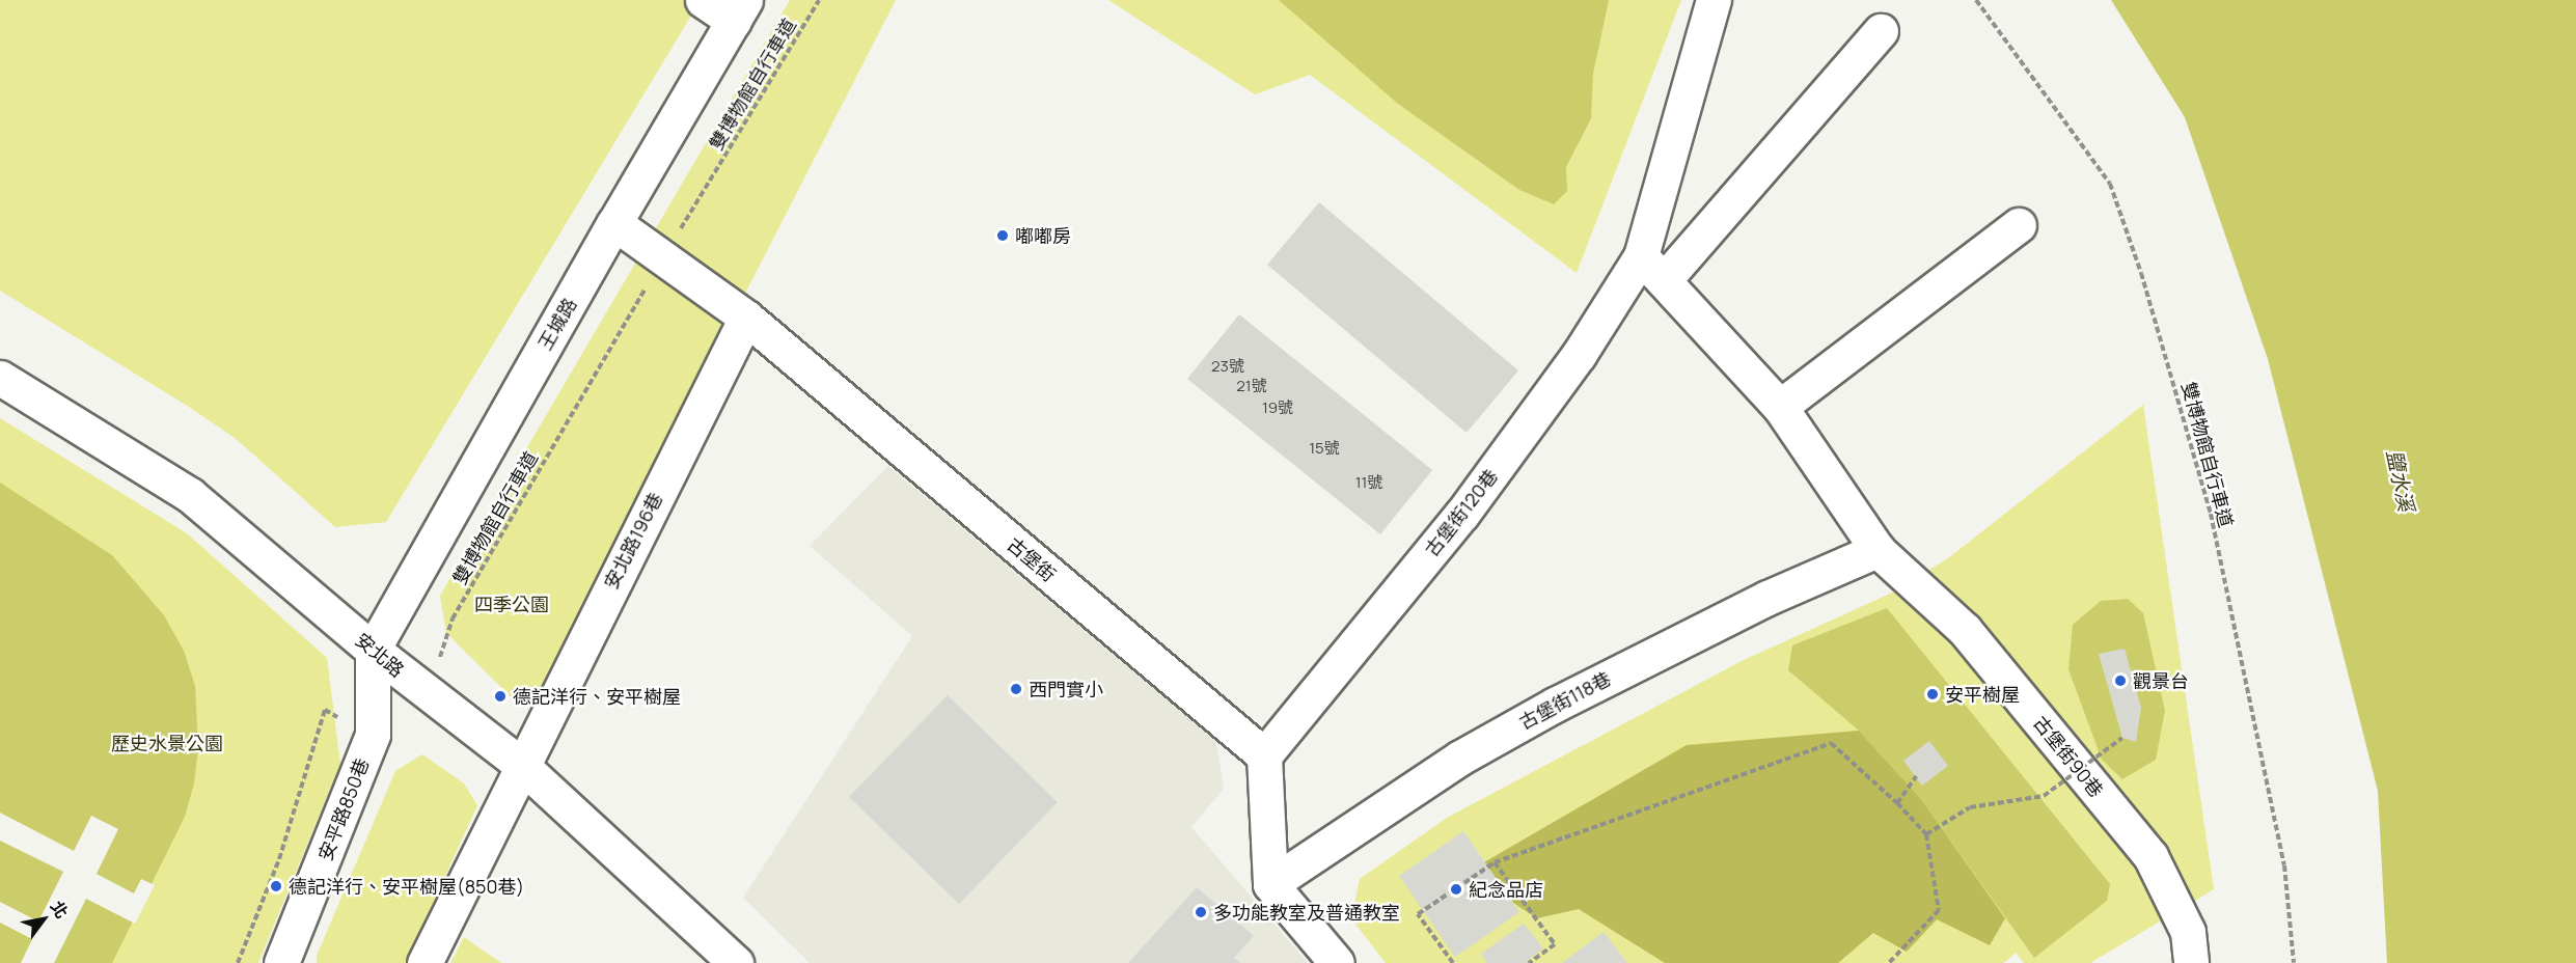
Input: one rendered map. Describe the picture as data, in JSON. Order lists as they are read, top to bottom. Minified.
{"streets":{"street":["王城路","古堡街120巷","安北路196巷","古堡街","安北路","古堡街118巷","古堡街90巷","安平路850巷"],"path":["雙博物館自行車道"]},"crossings":[["雙博物館自行車道","古堡街"],["雙博物館自行車道","安北路"],["王城路","古堡街"],["王城路","安北路"],["王城路","安平路850巷"],["古堡街120巷","古堡街"],["古堡街120巷","古堡街90巷"],["安北路196巷","古堡街"],["安北路196巷","安北路"],["安北路","安平路850巷"],["古堡街118巷","古堡街90巷"]],"water":["鹽水溪"],"parks":["四季公園","歷史水景公園"],"places":["嘟嘟房","觀景台","西門實小","安平樹屋","德記洋行、安平樹屋","德記洋行、安平樹屋(850巷)","紀念品店","多功能教室及普通教室"],"house_numbers":["23號","21號","19號","15號","11號"],"north":"top right"}
